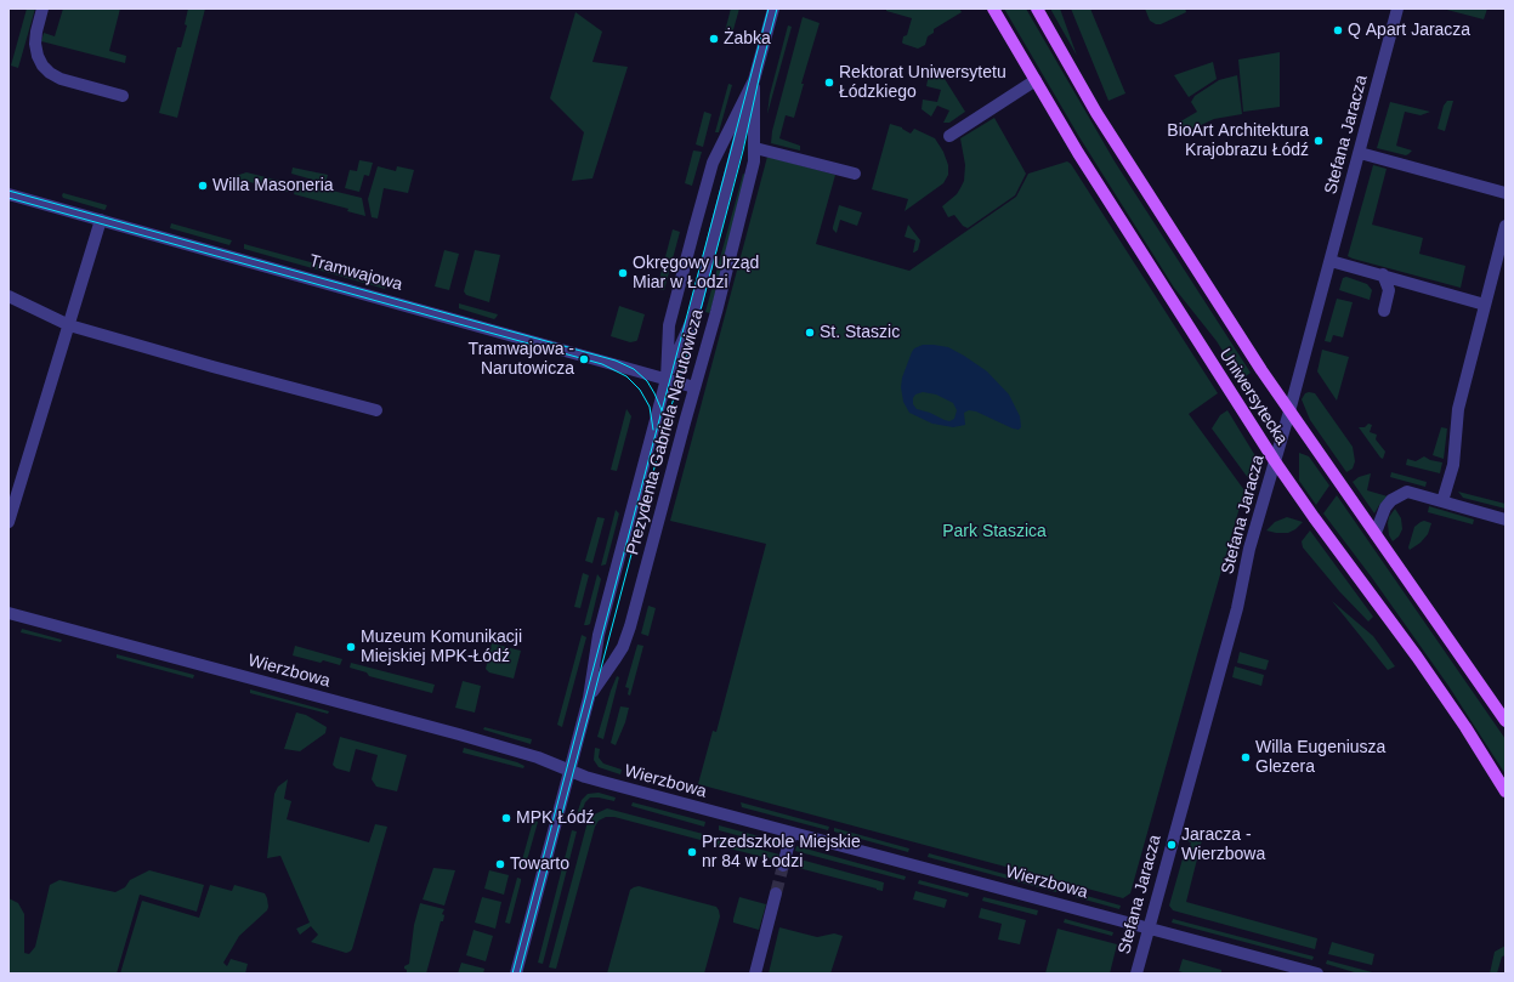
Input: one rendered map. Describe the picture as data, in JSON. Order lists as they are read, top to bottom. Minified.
{"streets":{"main road":["Uniwersytecka"],"street":["Stefana Jaracza","Tramwajowa","Prezydenta Gabriela Narutowicza","Wierzbowa"]},"crossings":[["Stefana Jaracza","Uniwersytecka"],["Stefana Jaracza","Wierzbowa"],["Tramwajowa","Prezydenta Gabriela Narutowicza"],["Prezydenta Gabriela Narutowicza","Wierzbowa"]],"parks":["Park Staszica"],"places":["Q Apart Jaracza","Żabka","Rektorat Uniwersytetu Łódzkiego","BioArt Architektura Krajobrazu Łódź","Willa Masoneria","Okręgowy Urząd Miar w Łodzi","St. Staszic","Tramwajowa - Narutowicza","Muzeum Komunikacji Miejskiej MPK-Łódź","Willa Eugeniusza Glezera","MPK Łódź","Jaracza - Wierzbowa","Przedszkole Miejskie nr 84 w Łodzi","Towarto"]}
